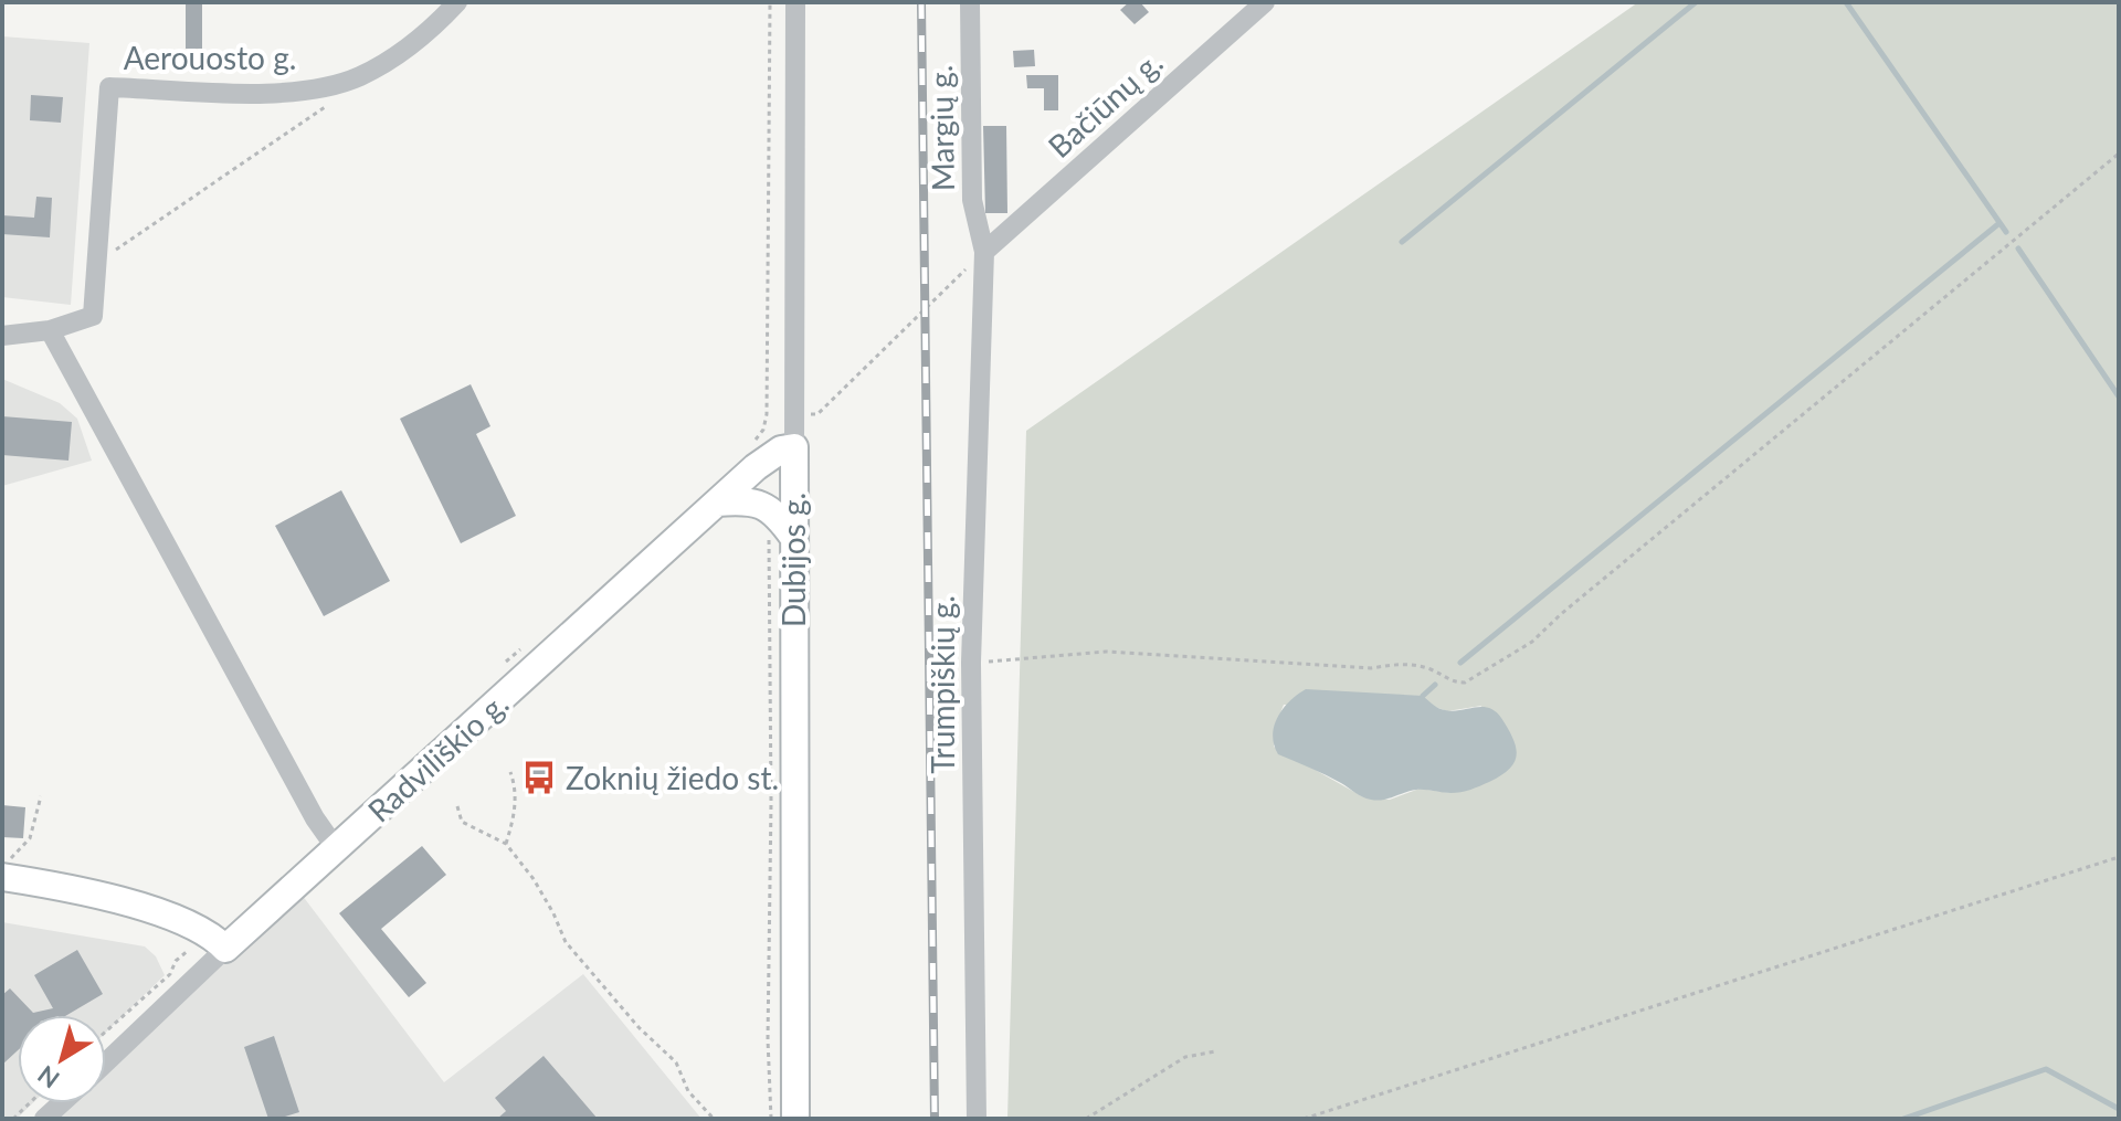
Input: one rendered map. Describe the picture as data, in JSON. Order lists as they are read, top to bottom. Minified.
{"streets":{"main road":["Dubijos g.","Radviliškio g."],"street":["Aerouosto g.","Bačiūnų g.","Margių g.","Trumpiškių g."]},"crossings":[["Bačiūnų g.","Margių g."],["Bačiūnų g.","Trumpiškių g."],["Margių g.","Trumpiškių g."],["Dubijos g.","Radviliškio g."]],"places":{"bus stop":["Zoknių žiedo st."]},"north":"bottom left"}
